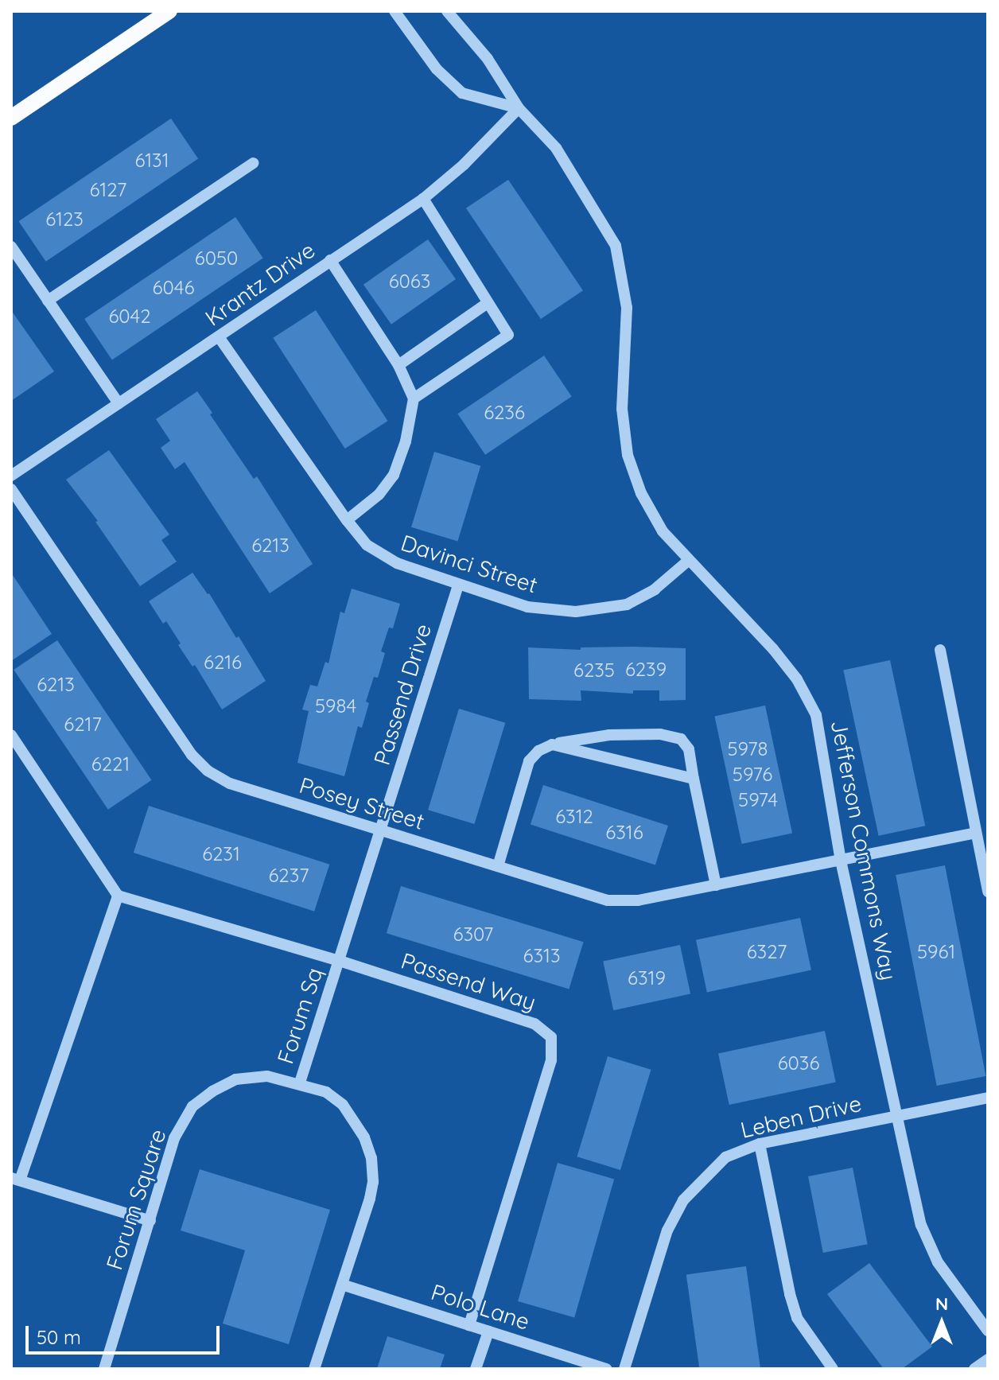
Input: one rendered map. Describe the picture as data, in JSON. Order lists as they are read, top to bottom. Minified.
{"streets":{"street":["Krantz Drive","Davinci Street","Passend Drive","Posey Street","Jefferson Commons Way","Passend Way","Forum Sq","Leben Drive","Forum Square","Polo Lane"]},"crossings":[["Krantz Drive","Davinci Street"],["Krantz Drive","Jefferson Commons Way"],["Davinci Street","Passend Drive"],["Davinci Street","Jefferson Commons Way"],["Passend Drive","Posey Street"],["Passend Drive","Passend Way"],["Passend Drive","Forum Sq"],["Posey Street","Jefferson Commons Way"],["Jefferson Commons Way","Leben Drive"],["Passend Way","Forum Sq"],["Passend Way","Polo Lane"],["Forum Sq","Forum Square"],["Forum Square","Polo Lane"]],"house_numbers":["6131","6127","6123","6050","6063","6046","6042","6236","6213","6216","6239","6235","6213","5984","6217","5978","6221","5976","5974","6312","6316","6231","6237","6307","6327","5961","6313","6319","6036"],"scale_bar":"50 m","north":"top"}
